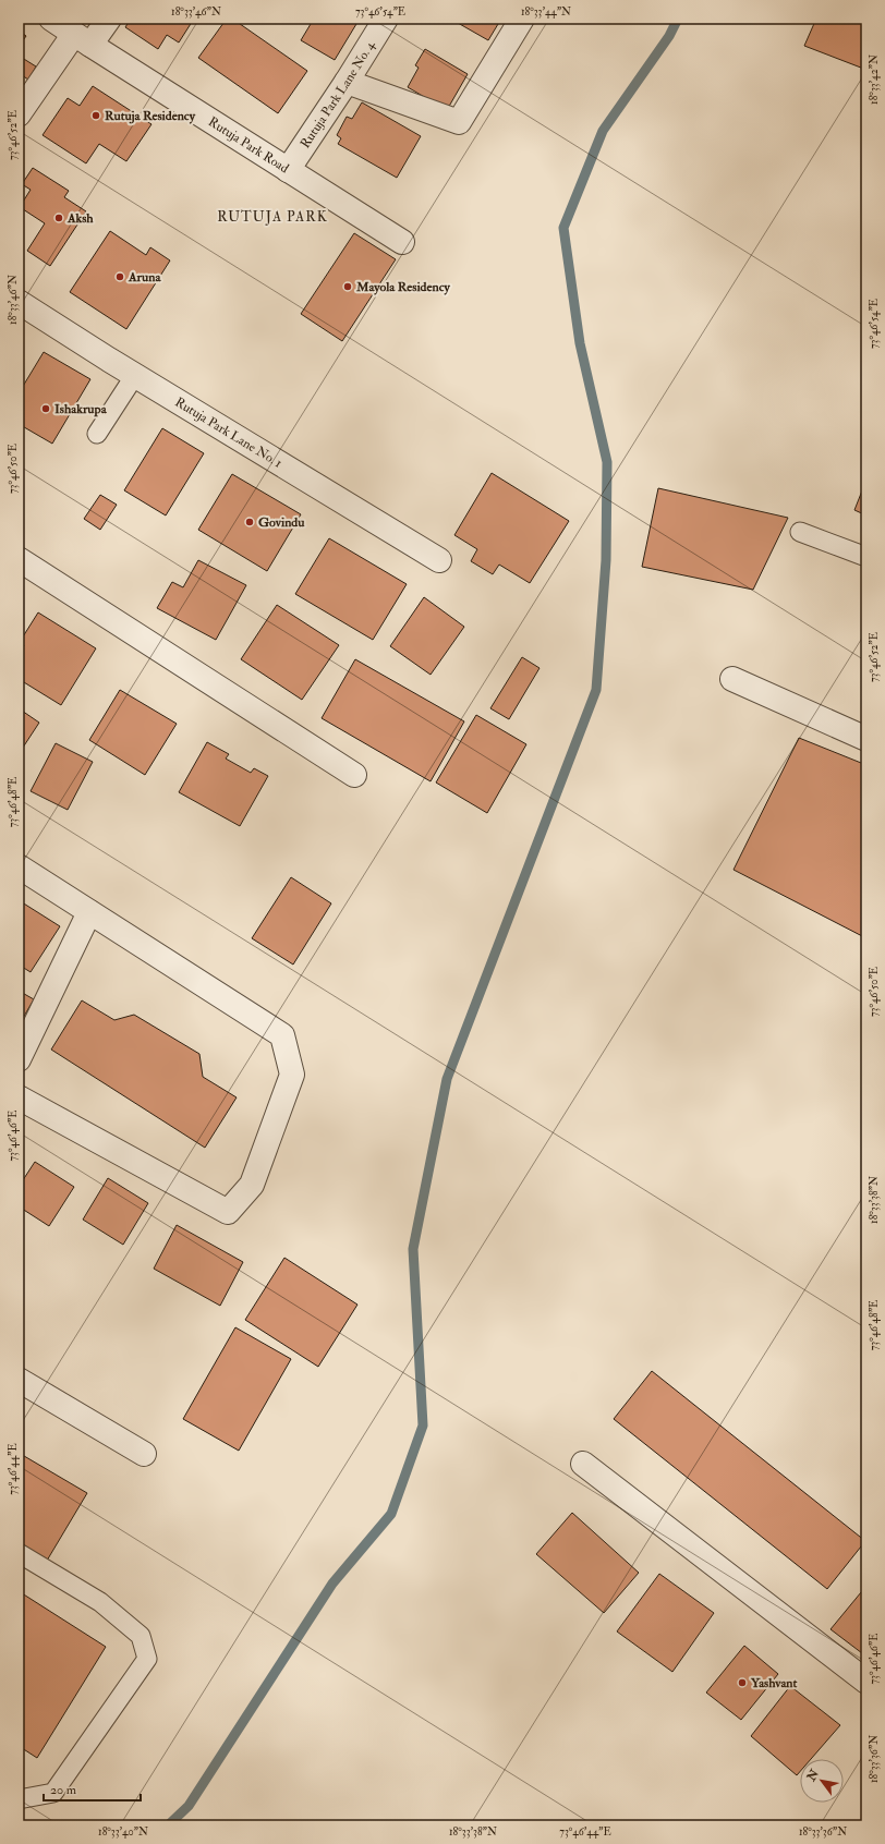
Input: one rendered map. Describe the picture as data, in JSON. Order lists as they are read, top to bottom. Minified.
{"streets":{"street":["Rutuja Park Lane No. 4","Rutuja Park Road","Rutuja Park Lane No. 1"]},"crossings":[["Rutuja Park Lane No. 4","Rutuja Park Road"]],"districts":["RUTUJA PARK"],"places":["Rutuja Residency","Aksh","Aruna","Mayola Residency","Ishakrupa","Govindu","Yashvant"],"scale_bar":"20 m","north":"top left","coordinates":["18°33'46\"N","73°46'54\"E","18°33'44\"N","18°33'42\"N","73°46'52\"E","73°46'50\"E","73°46'48\"E","73°46'46\"E","18°33'38\"N","73°46'44\"E","18°33'36\"N","18°33'40\"N"]}
